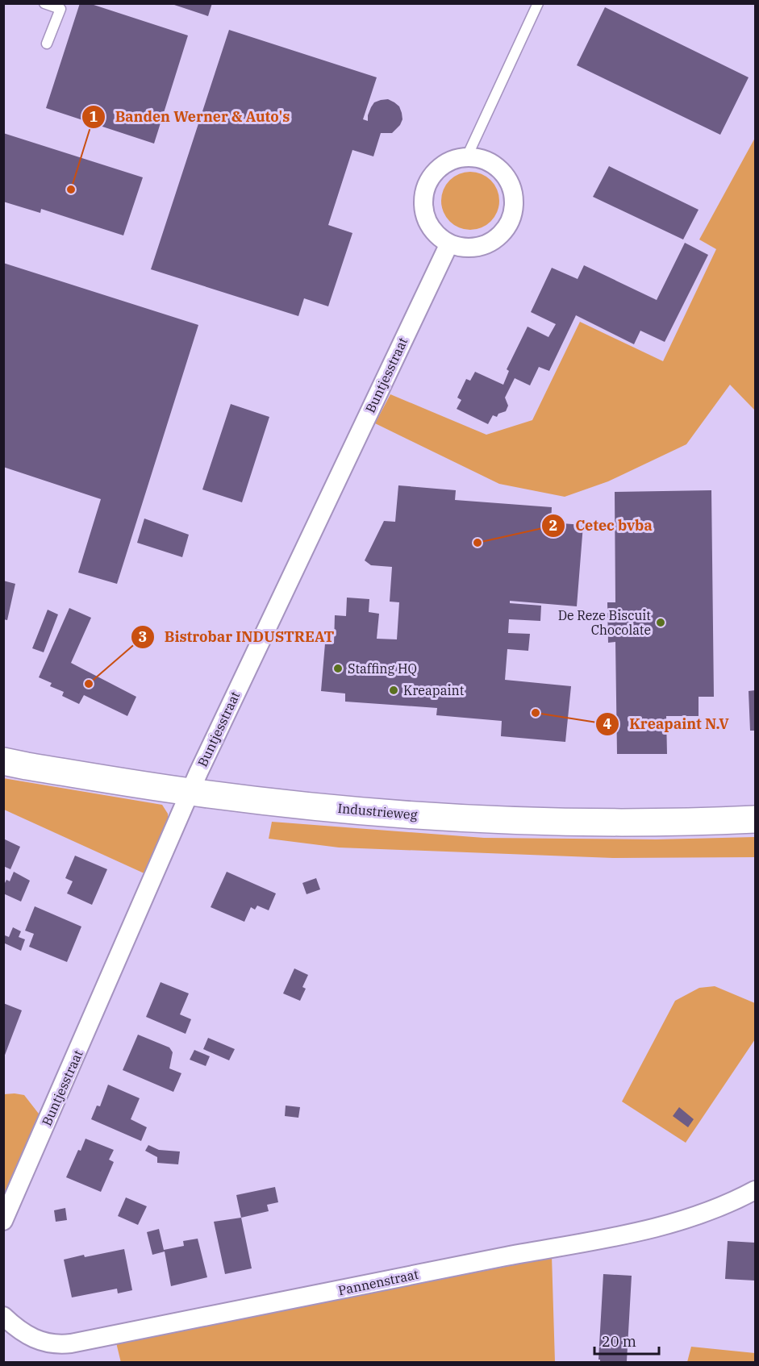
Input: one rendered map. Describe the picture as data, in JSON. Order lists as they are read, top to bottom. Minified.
{"streets":{"main road":["Industrieweg"],"street":["Buntjesstraat","Pannenstraat"]},"crossings":[["Buntjesstraat","Industrieweg"]],"places":["Banden Werner & Auto's","Cetec bvba","De Reze Biscuit Chocolate","Staffing HQ","Bistrobar INDUSTREAT","Kreapaint","Kreapaint N.V"],"scale_bar":"20 m"}
